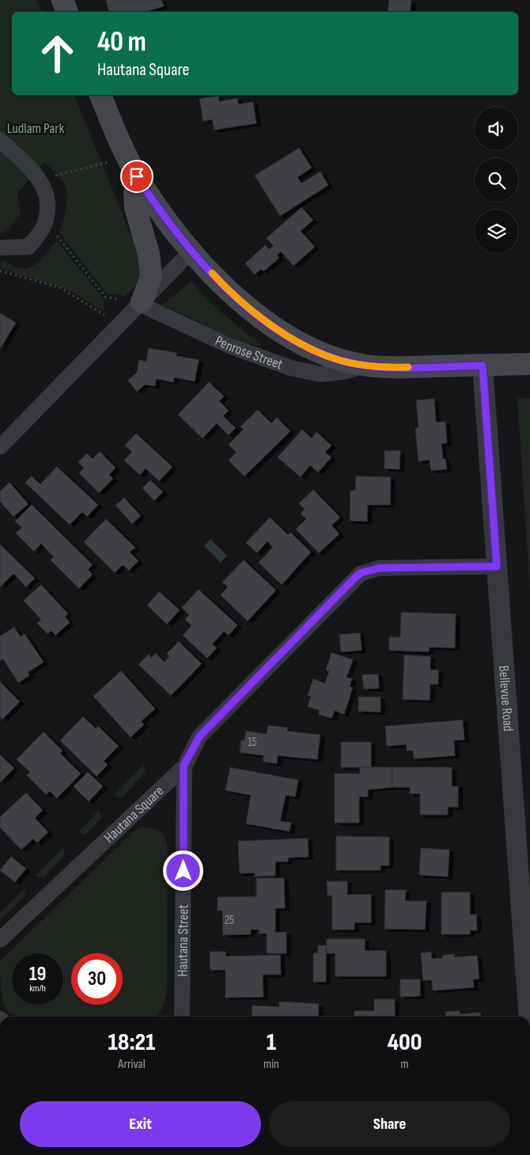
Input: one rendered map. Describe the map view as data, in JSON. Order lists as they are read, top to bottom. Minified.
{"streets":{"street":["Penrose Street","Bellevue Road","Hautana Square","Hautana Street"]},"crossings":[["Bellevue Road","Hautana Square"],["Hautana Square","Hautana Street"]],"parks":["Ludlam Park"],"house_numbers":["15","25"],"page":{"turn":["40 m","Hautana Square"],"speed":"19 km/h","limit":"30","eta":["18:21","Arrival","1","min","400","m"],"buttons":["Exit","Share"]}}
